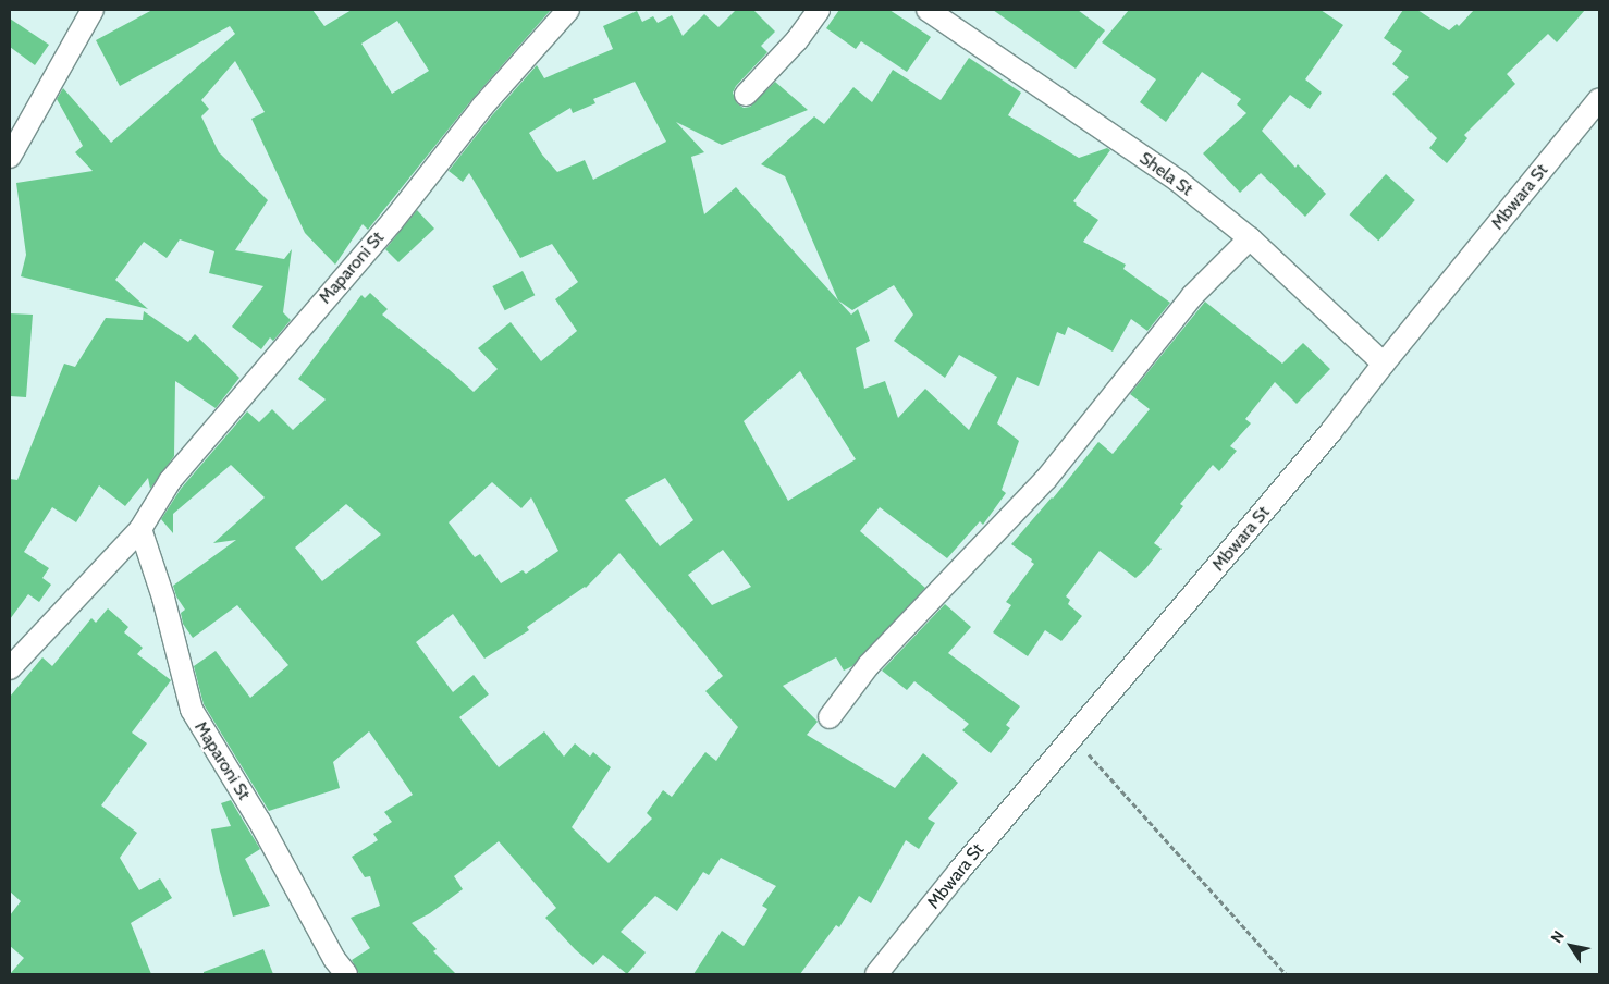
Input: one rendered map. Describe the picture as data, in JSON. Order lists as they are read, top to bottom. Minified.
{"streets":{"street":["Shela St","Mbwara St","Maparoni St"]},"crossings":[["Shela St","Mbwara St"]],"north":"top left"}
